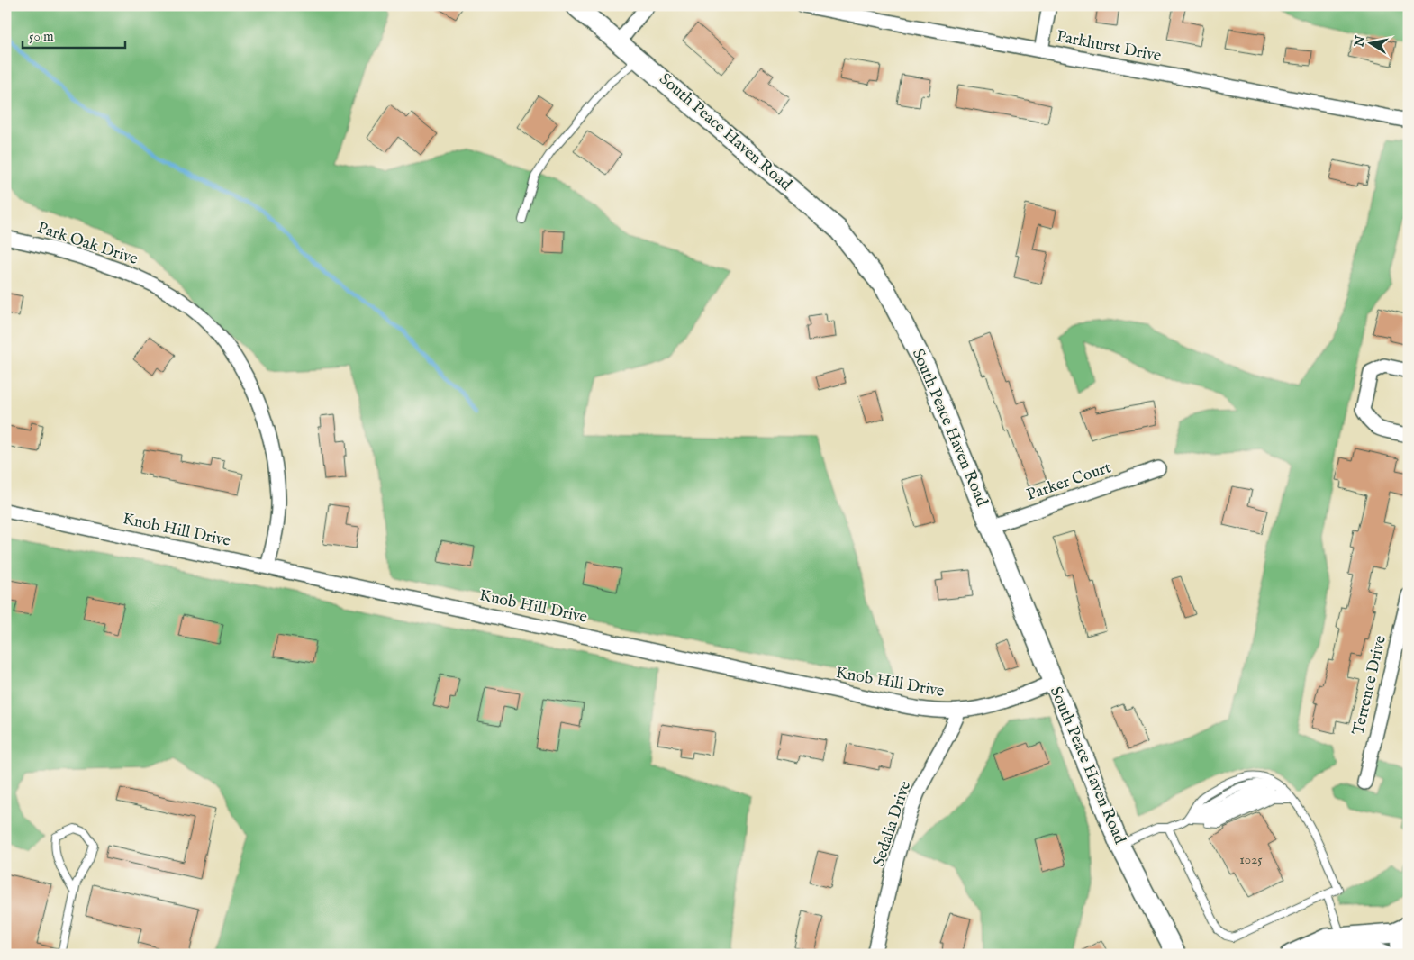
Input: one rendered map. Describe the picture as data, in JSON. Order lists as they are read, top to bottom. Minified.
{"streets":{"main road":["South Peace Haven Road"],"street":["Parkhurst Drive","Park Oak Drive","Parker Court","Knob Hill Drive","Terrence Drive","Sedalia Drive"]},"crossings":[["South Peace Haven Road","Parker Court"],["South Peace Haven Road","Knob Hill Drive"],["Park Oak Drive","Knob Hill Drive"],["Knob Hill Drive","Sedalia Drive"]],"house_numbers":["1025"],"scale_bar":"50 m","north":"left"}
